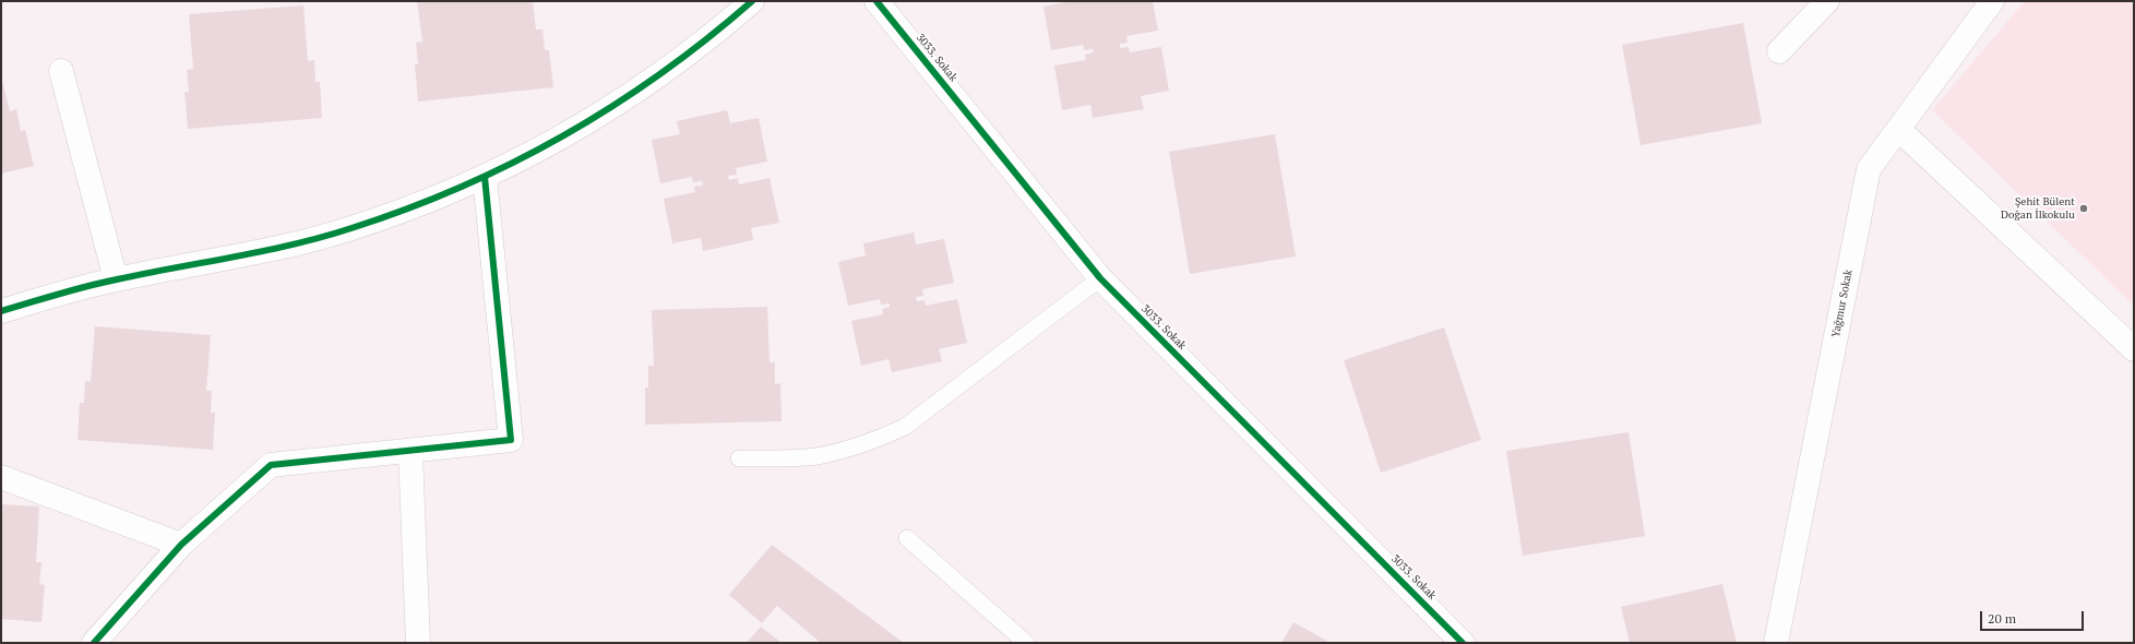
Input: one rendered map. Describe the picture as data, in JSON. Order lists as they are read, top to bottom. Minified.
{"streets":{"street":["3033. Sokak","Yağmur Sokak"]},"places":["Şehit Bülent Doğan İlkokulu"],"scale_bar":"20 m"}
